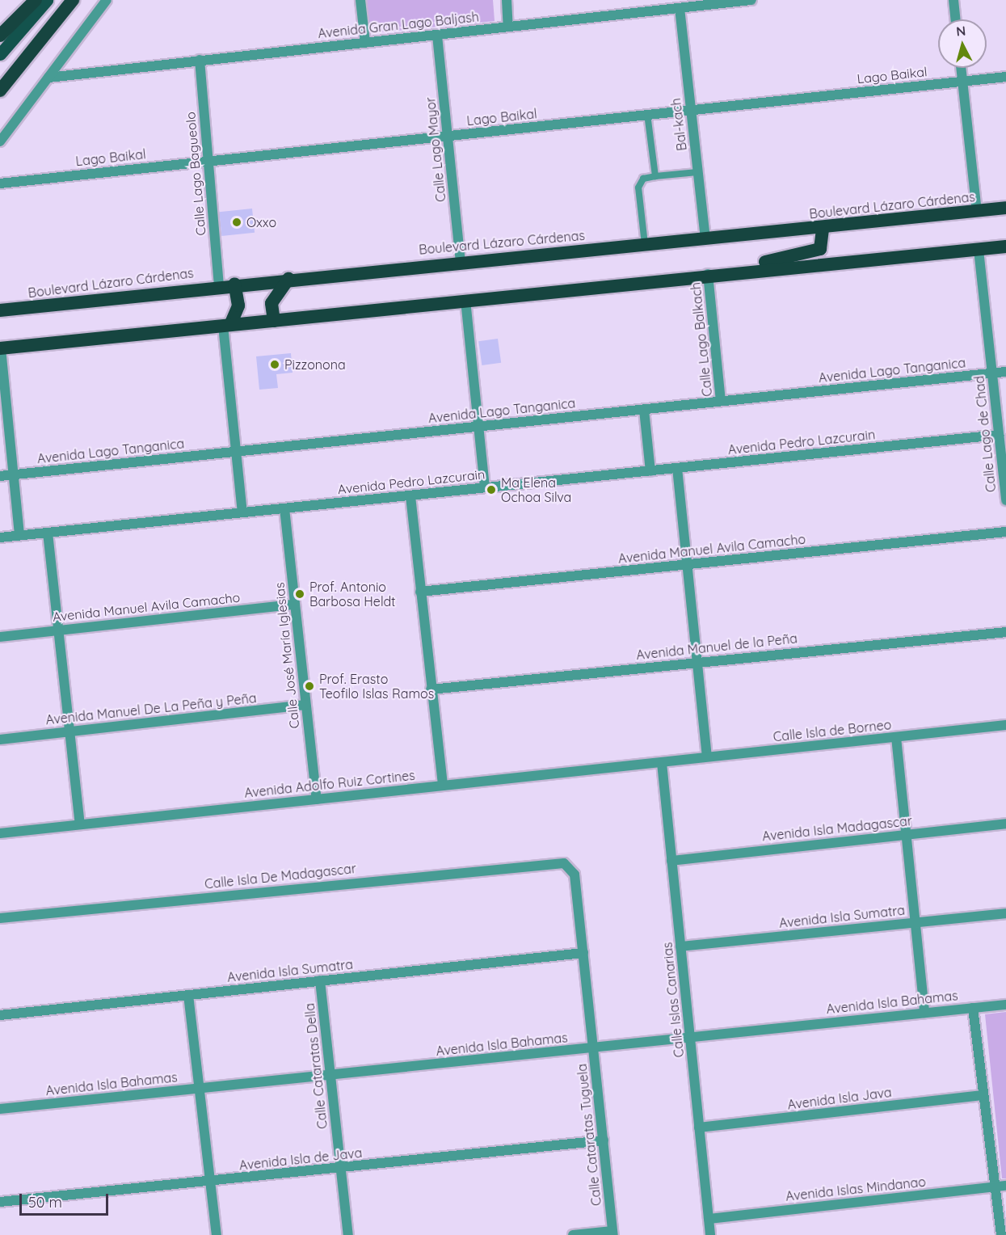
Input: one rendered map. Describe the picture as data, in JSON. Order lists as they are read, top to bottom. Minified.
{"streets":{"highway":["Boulevard Lázaro Cárdenas"],"street":["Avenida Gran Lago Baljash","Lago Baikal","Bal-kach","Calle Lago Mayor","Calle Lago Bagueolo","Calle Lago Balkach","Avenida Lago Tanganica","Calle Lago de Chad","Avenida Pedro Lazcurain","Avenida Manuel Avila Camacho","Avenida Manuel de la Peña","Calle José María Iglesias","Avenida Manuel De La Peña y Peña","Calle Isla de Borneo","Avenida Adolfo Ruiz Cortines","Avenida Isla Madagascar","Calle Isla De Madagascar","Avenida Isla Sumatra","Calle Islas Canarias","Avenida Isla Bahamas","Calle Cataratas Della","Avenida Isla Java","Calle Cataratas Tuguela","Avenida Isla de Java","Avenida Islas Mindanao"]},"crossings":[["Avenida Gran Lago Baljash","Bal-kach"],["Avenida Gran Lago Baljash","Calle Lago Mayor"],["Avenida Gran Lago Baljash","Calle Lago Bagueolo"],["Lago Baikal","Bal-kach"],["Lago Baikal","Calle Lago Mayor"],["Lago Baikal","Calle Lago Bagueolo"],["Bal-kach","Boulevard Lázaro Cárdenas"],["Calle Lago Mayor","Boulevard Lázaro Cárdenas"],["Calle Lago Bagueolo","Boulevard Lázaro Cárdenas"],["Calle Lago Balkach","Avenida Lago Tanganica"],["Avenida Lago Tanganica","Calle Lago de Chad"],["Calle Lago de Chad","Avenida Pedro Lazcurain"],["Avenida Pedro Lazcurain","Calle José María Iglesias"],["Avenida Manuel Avila Camacho","Calle José María Iglesias"],["Calle José María Iglesias","Avenida Manuel De La Peña y Peña"],["Calle José María Iglesias","Avenida Adolfo Ruiz Cortines"],["Calle Isla de Borneo","Avenida Adolfo Ruiz Cortines"],["Calle Isla de Borneo","Calle Islas Canarias"],["Avenida Adolfo Ruiz Cortines","Calle Islas Canarias"],["Avenida Isla Madagascar","Calle Islas Canarias"],["Calle Isla De Madagascar","Calle Cataratas Tuguela"],["Avenida Isla Sumatra","Calle Islas Canarias"],["Avenida Isla Sumatra","Calle Cataratas Della"],["Avenida Isla Sumatra","Calle Cataratas Tuguela"],["Calle Islas Canarias","Avenida Isla Bahamas"],["Calle Islas Canarias","Avenida Isla Java"],["Calle Islas Canarias","Avenida Islas Mindanao"],["Avenida Isla Bahamas","Calle Cataratas Della"],["Avenida Isla Bahamas","Calle Cataratas Tuguela"],["Calle Cataratas Della","Avenida Isla de Java"],["Calle Cataratas Tuguela","Avenida Isla de Java"]],"places":["Oxxo","Pizzonona","Ma Elena Ochoa Silva","Prof. Antonio Barbosa Heldt","Prof. Erasto Teofilo Islas Ramos"],"scale_bar":"50 m","north":"top"}
